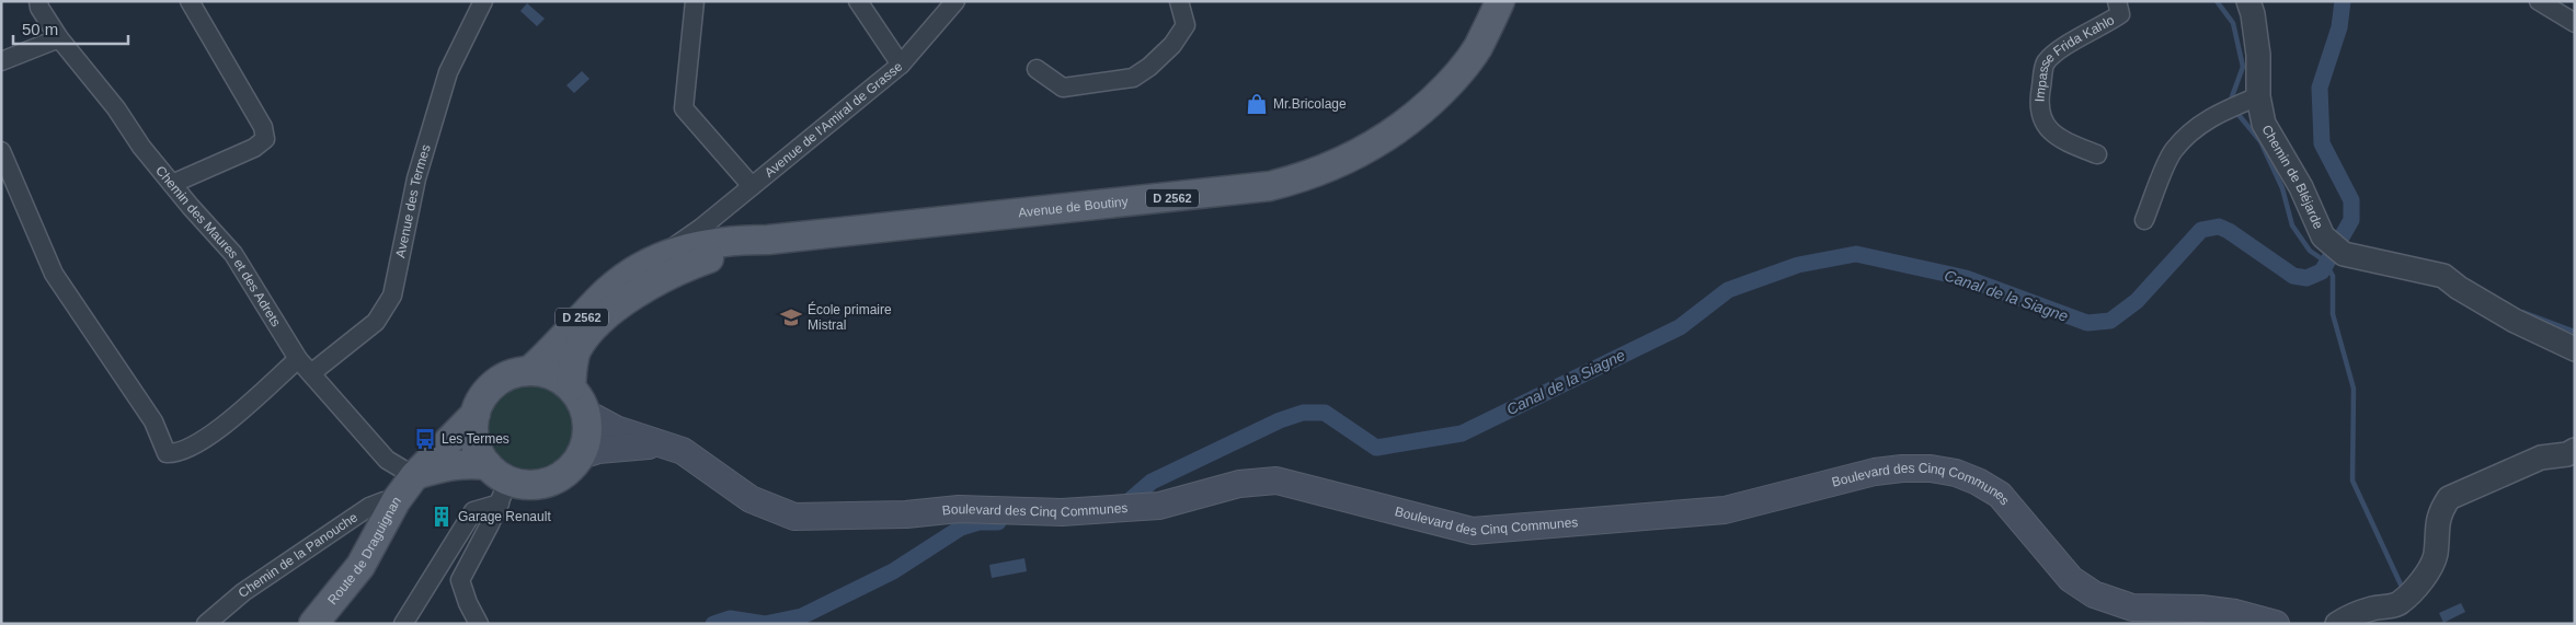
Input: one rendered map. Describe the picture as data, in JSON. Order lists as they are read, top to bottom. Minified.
{"streets":{"main road":["D 2562","Avenue de Boutiny","Boulevard des Cinq Communes","Route de Draguignan"],"street":["Impasse Frida Kahlo","Avenue de l'Amiral de Grasse","Chemin de Bléjarde","Avenue des Termes","Chemin des Maures et des Adrets","Chemin de la Panouche"]},"crossings":[["Avenue de l'Amiral de Grasse","Avenue de Boutiny"],["Avenue des Termes","Chemin des Maures et des Adrets"],["Avenue de Boutiny","Boulevard des Cinq Communes"],["Avenue de Boutiny","Route de Draguignan"],["Chemin des Maures et des Adrets","Route de Draguignan"],["Boulevard des Cinq Communes","Route de Draguignan"],["Route de Draguignan","Chemin de la Panouche"]],"water":["Canal de la Siagne"],"places":{"shop":["Mr.Bricolage"],"school or university":["École primaire Mistral"],"bus stop":["Les Termes"],"building":["Garage Renault"]},"scale_bar":"50 m"}
